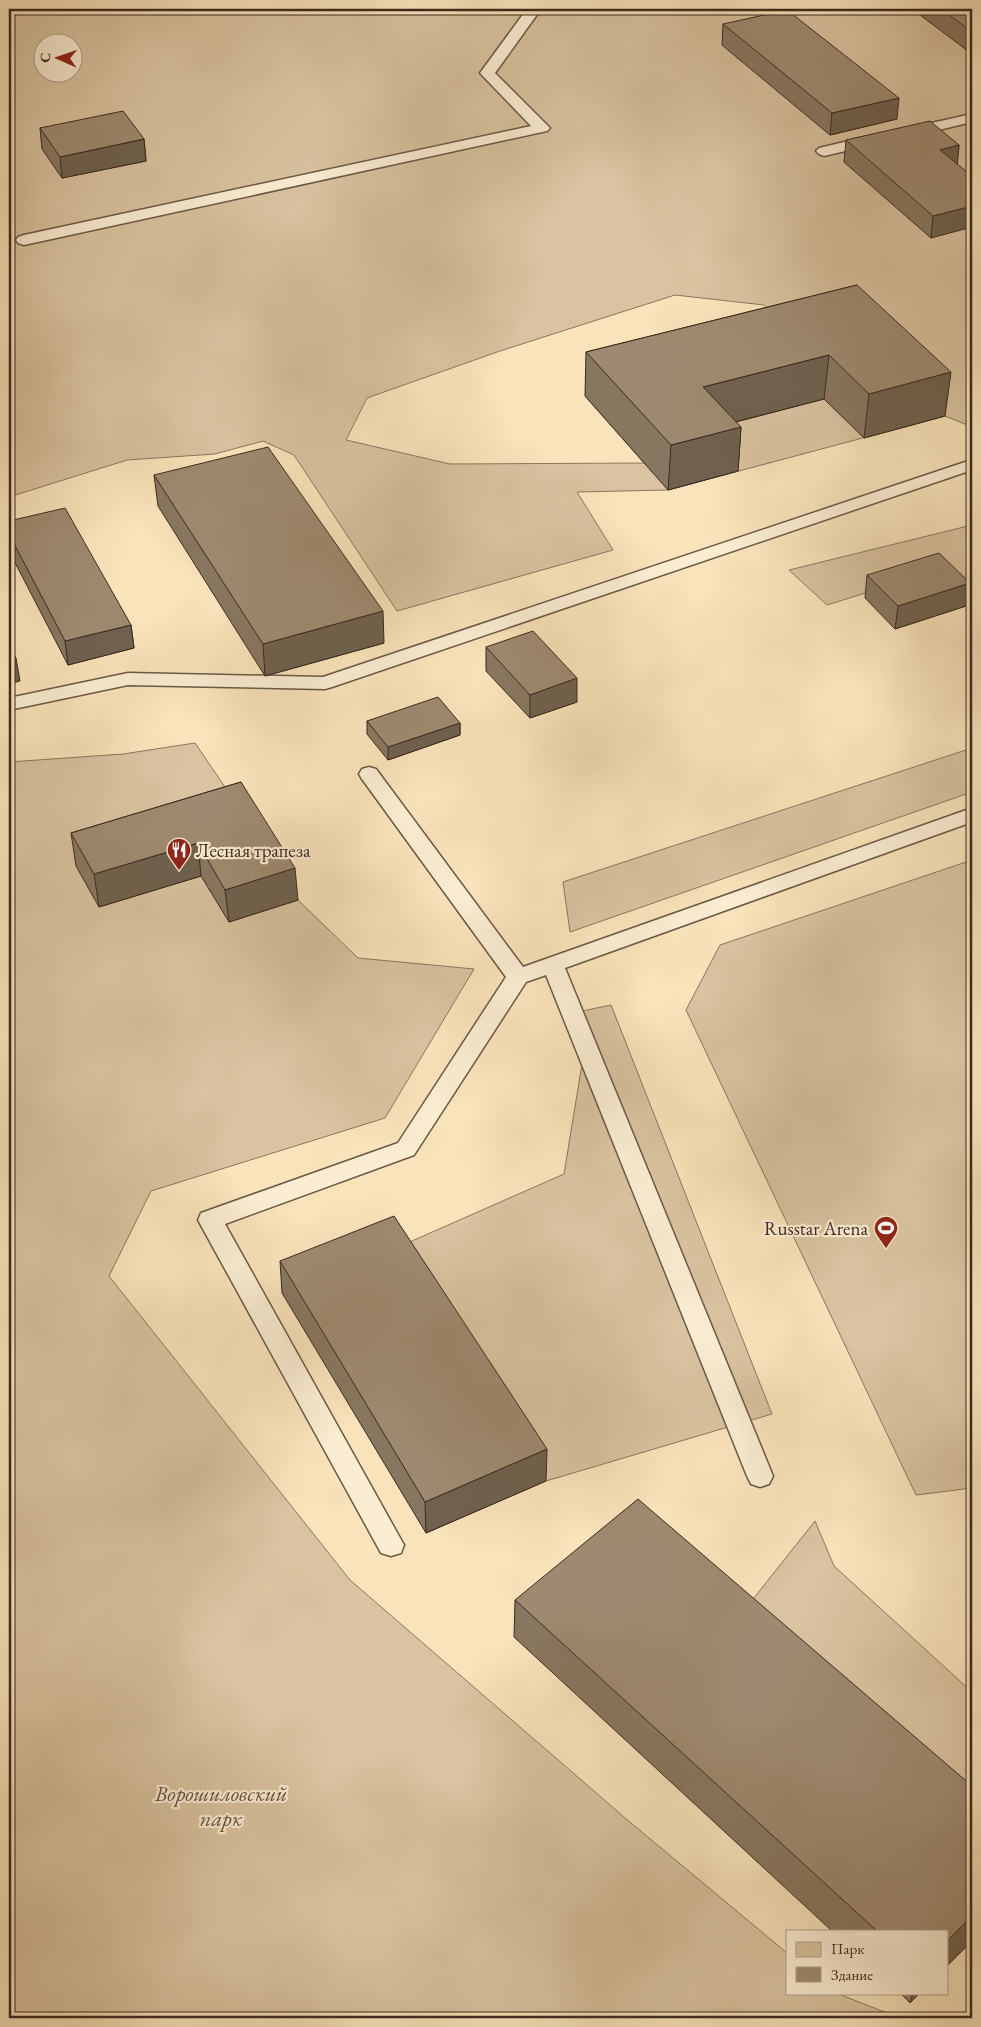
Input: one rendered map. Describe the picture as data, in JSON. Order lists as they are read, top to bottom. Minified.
{"parks":["Ворошиловский парк"],"places":{"restaurant":["Лесная трапеза"],"sports":["Russtar Arena"]},"legend":["Парк","Здание"],"north":"left"}
